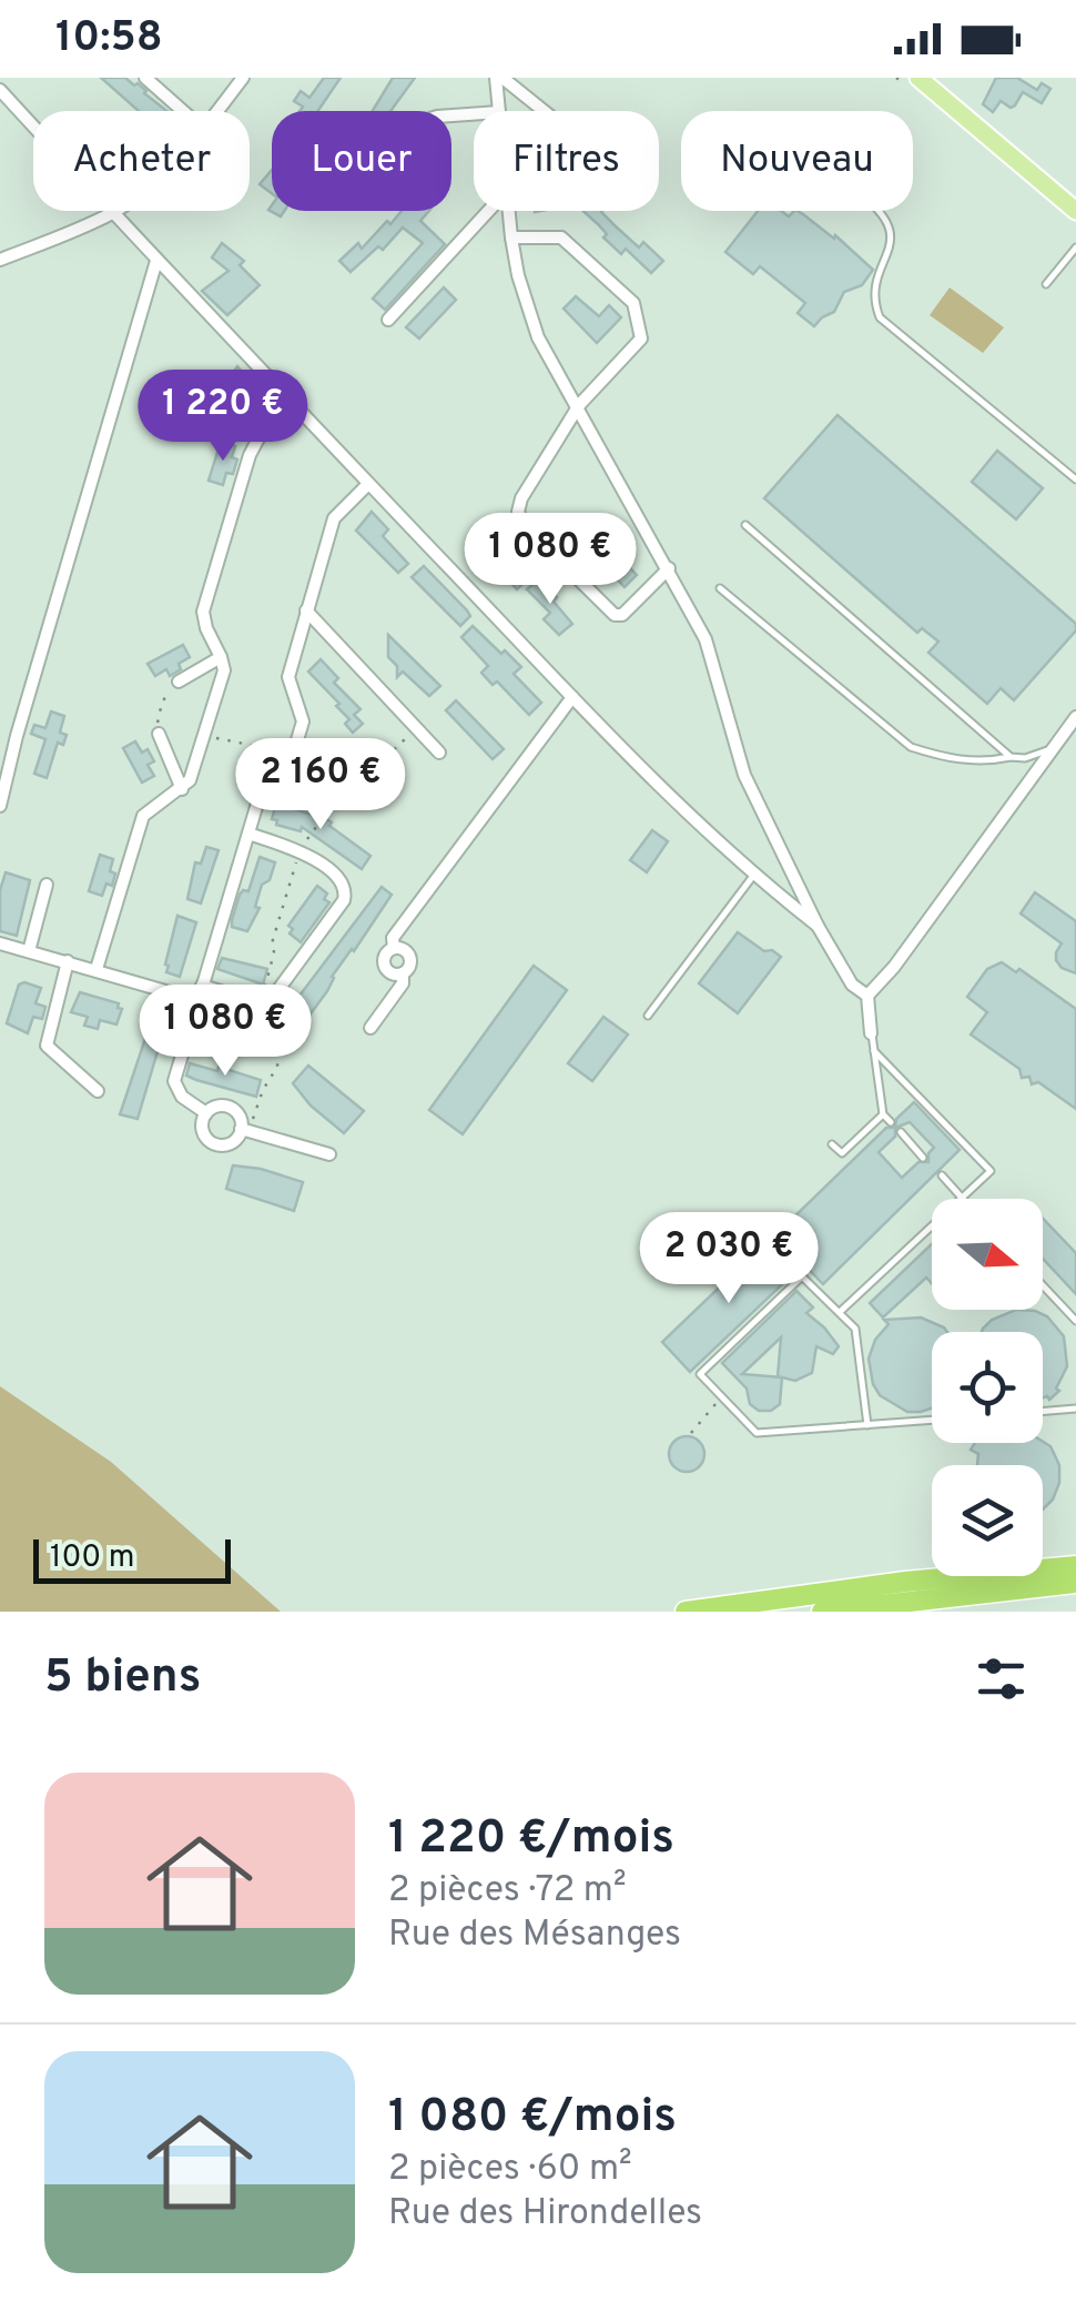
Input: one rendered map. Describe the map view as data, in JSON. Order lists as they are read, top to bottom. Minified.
{"scale_bar":"100 m","north":"right","page":{"status":"10:58","chip":["Acheter","Louer","Filtres","Nouveau"],"price":["1 220 €","1 080 €","2 160 €","1 080 €","2 030 €"],"scale":"100 m","heading":"5 biens","list":[{"name":"1 220 €/mois","note":"2 pièces · 72 m² · Rue des Mésanges"},{"name":"1 080 €/mois","note":"2 pièces · 60 m² · Rue des Hirondelles"}]}}
